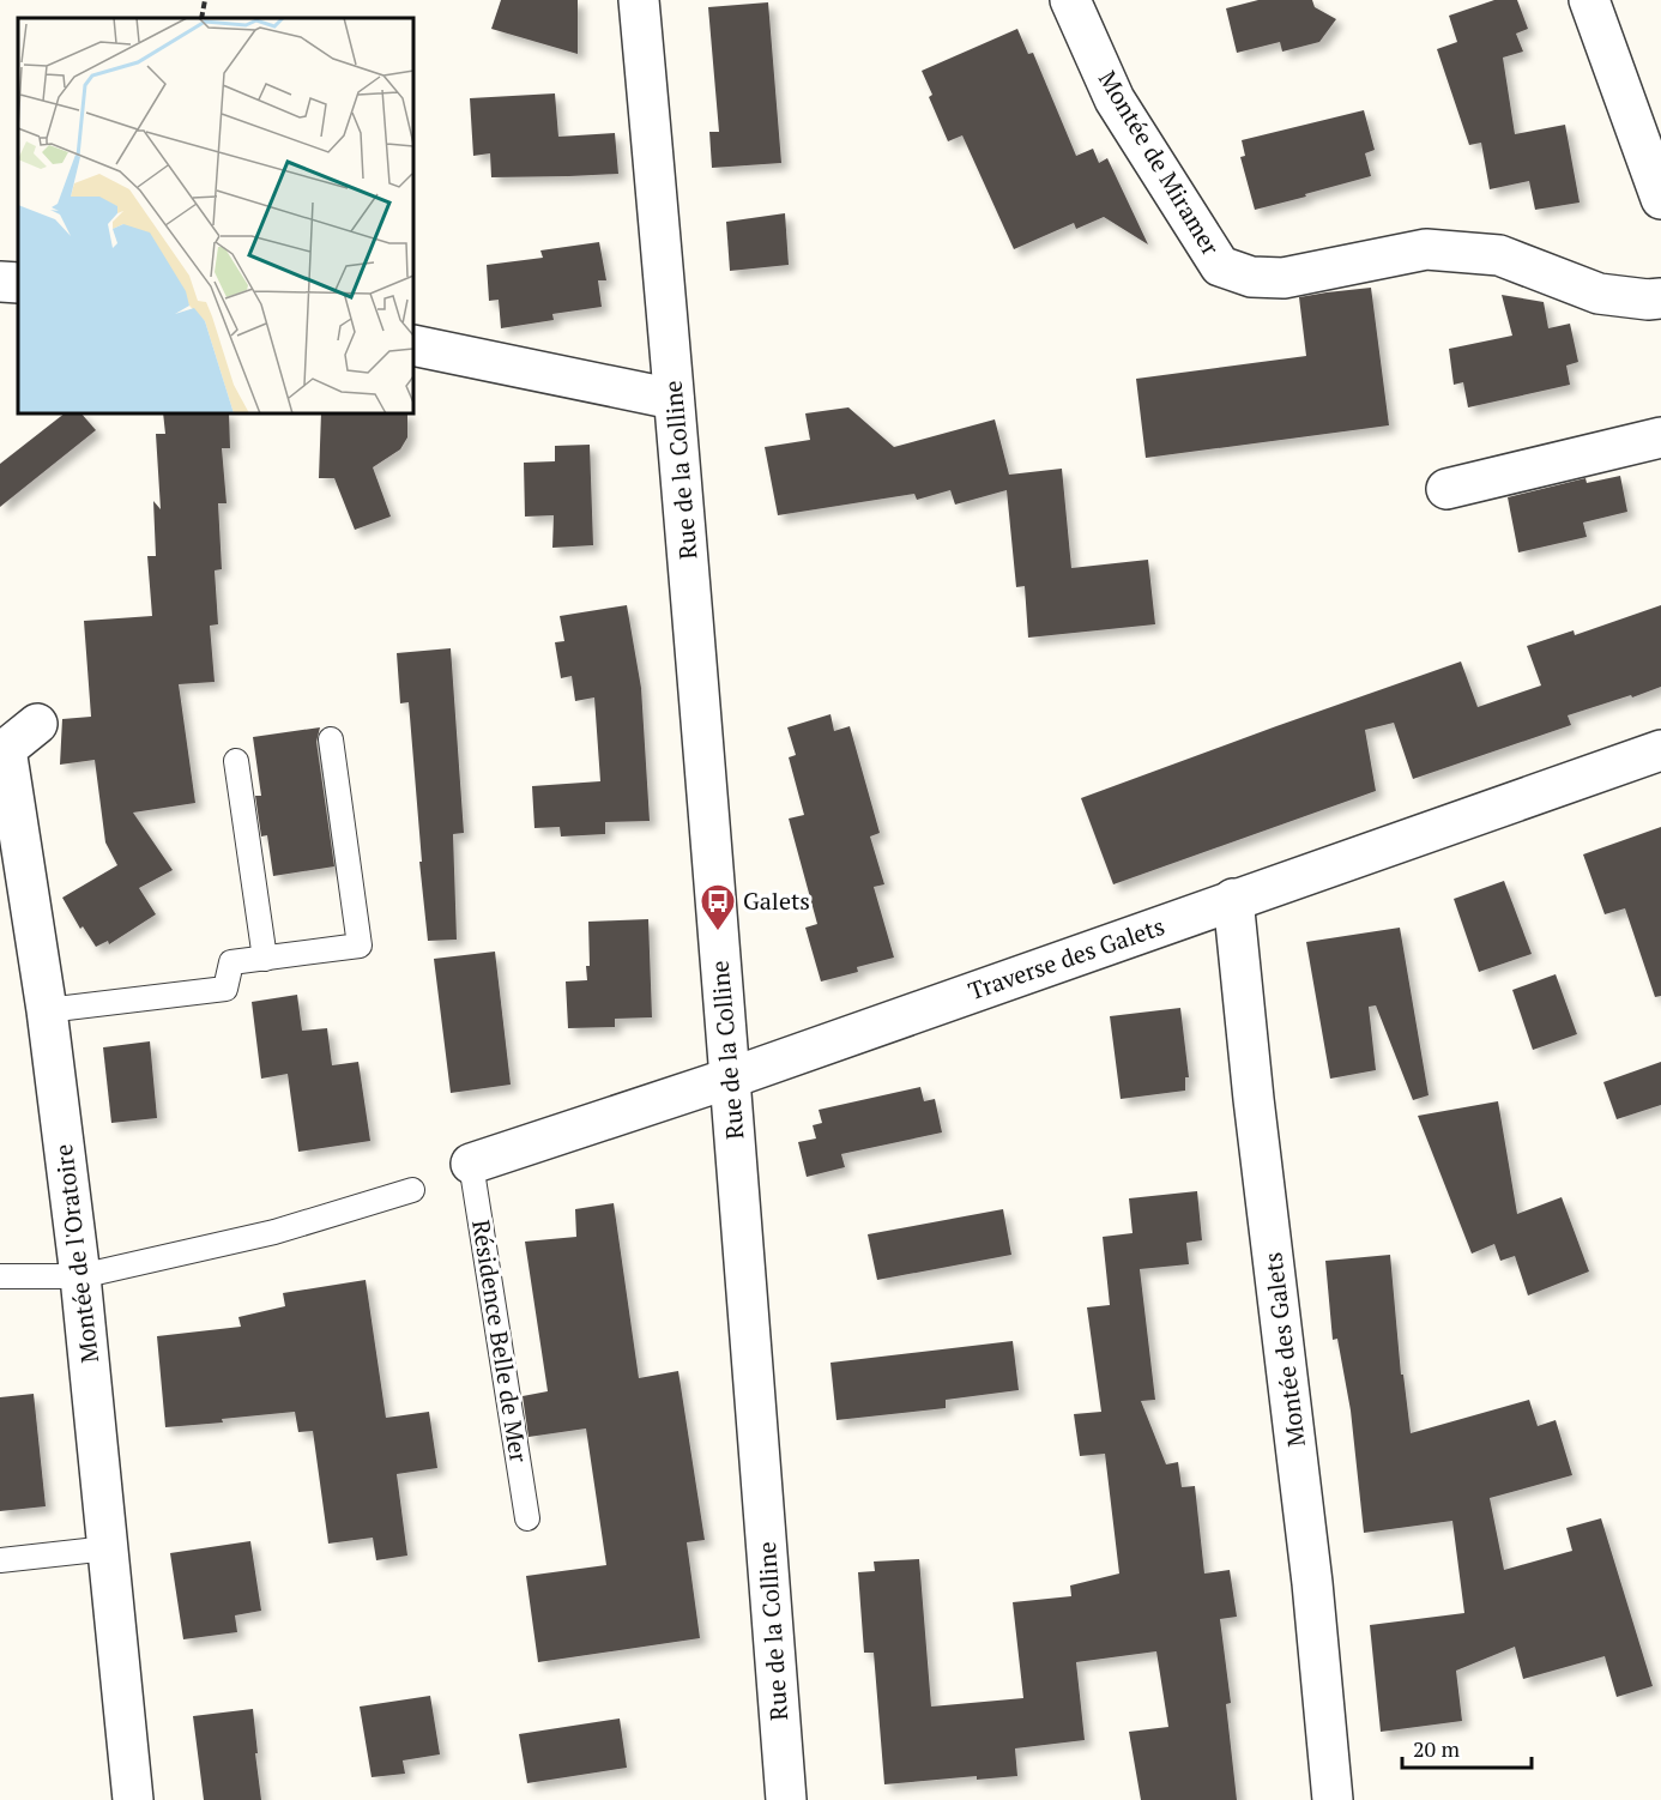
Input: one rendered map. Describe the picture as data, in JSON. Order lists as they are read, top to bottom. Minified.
{"streets":{"street":["Montée de Miramer","Rue de la Colline","Traverse des Galets","Montée de l'Oratoire","Montée des Galets"],"lane":["Résidence Belle de Mer"]},"crossings":[["Rue de la Colline","Traverse des Galets"],["Traverse des Galets","Résidence Belle de Mer"],["Traverse des Galets","Montée des Galets"]],"places":{"bus stop":["Galets"]},"scale_bar":"20 m"}
